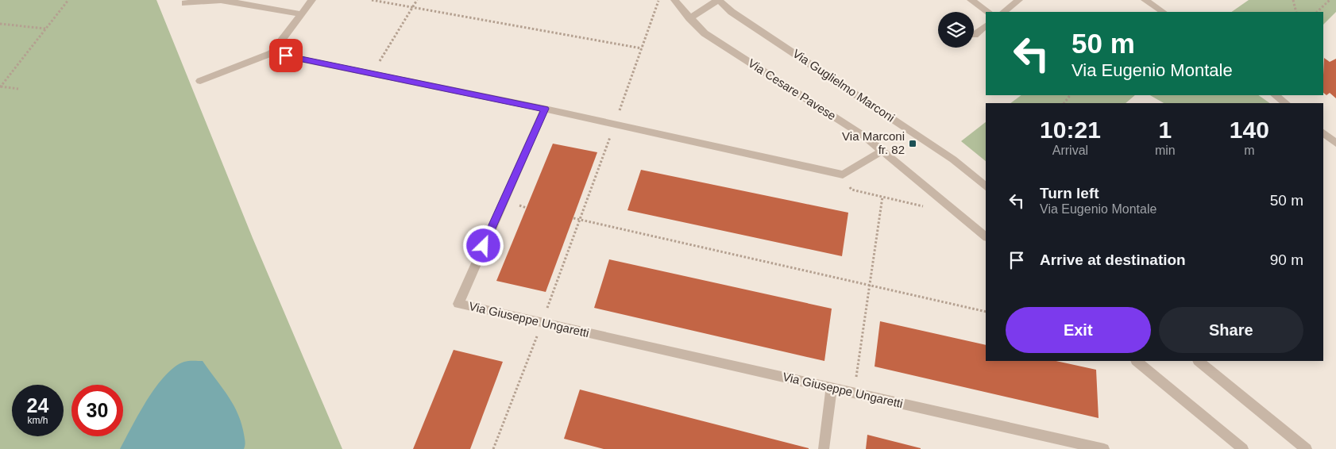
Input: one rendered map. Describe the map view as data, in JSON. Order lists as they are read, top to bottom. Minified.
{"streets":{"street":["Via Guglielmo Marconi","Via Cesare Pavese","Via Giuseppe Ungaretti"]},"places":{"transit":["Via Marconi fr. 82"]},"page":{"turn":["50 m","Via Eugenio Montale"],"eta":["10:21","Arrival","1","min","140","m"],"list":[{"name":"Turn left","note":"Via Eugenio Montale","value":"50 m"},{"name":"Arrive at destination","value":"90 m"}],"buttons":["Exit","Share"],"speed":"24 km/h","limit":"30"}}
